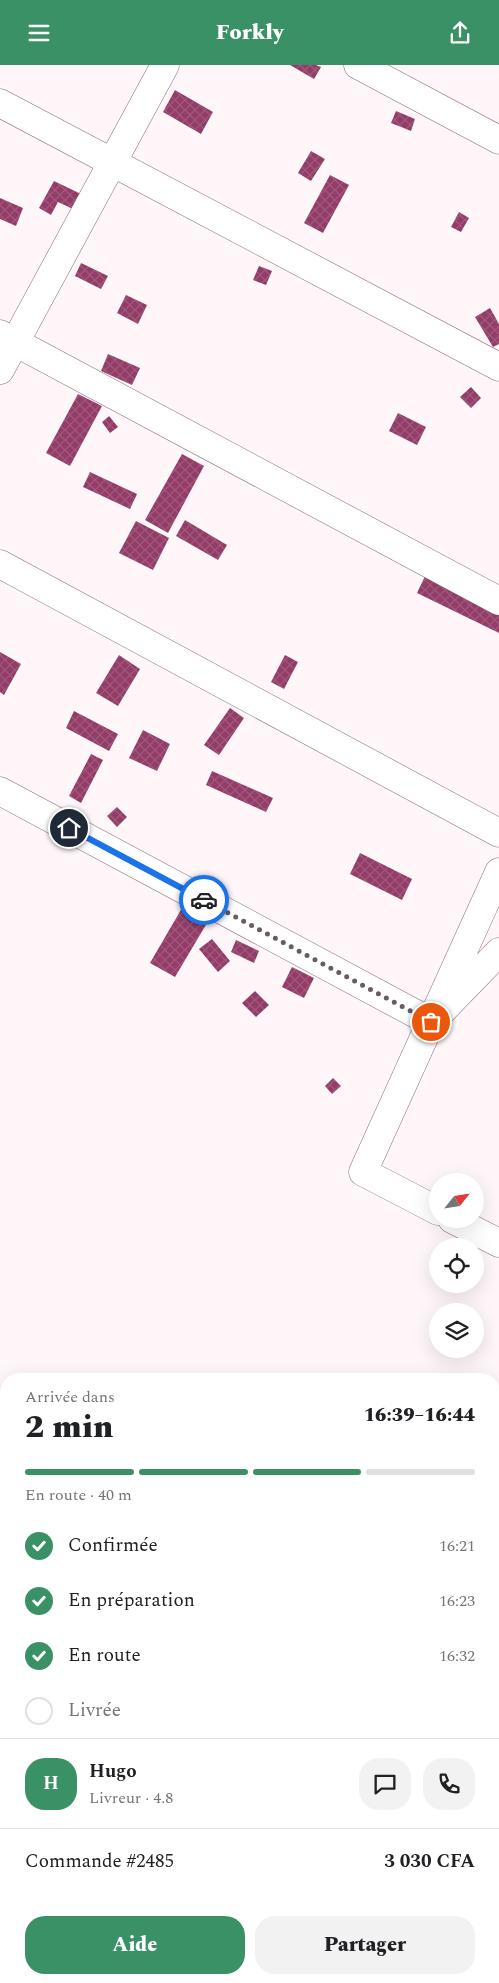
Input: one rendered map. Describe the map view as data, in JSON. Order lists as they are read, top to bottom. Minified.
{"north":"top right","page":{"header":"Forkly","heading":["2 min","Arrivée dans","16:39–16:44"],"panel":["Hugo","Livreur · 4.8","Commande #2485","3 030 CFA"],"bar":"En route · 40 m","list":[["Confirmée","16:21"],["En préparation","16:23"],["En route","16:32"],"Livrée"],"round":"H","buttons":["Aide","Partager"]}}
